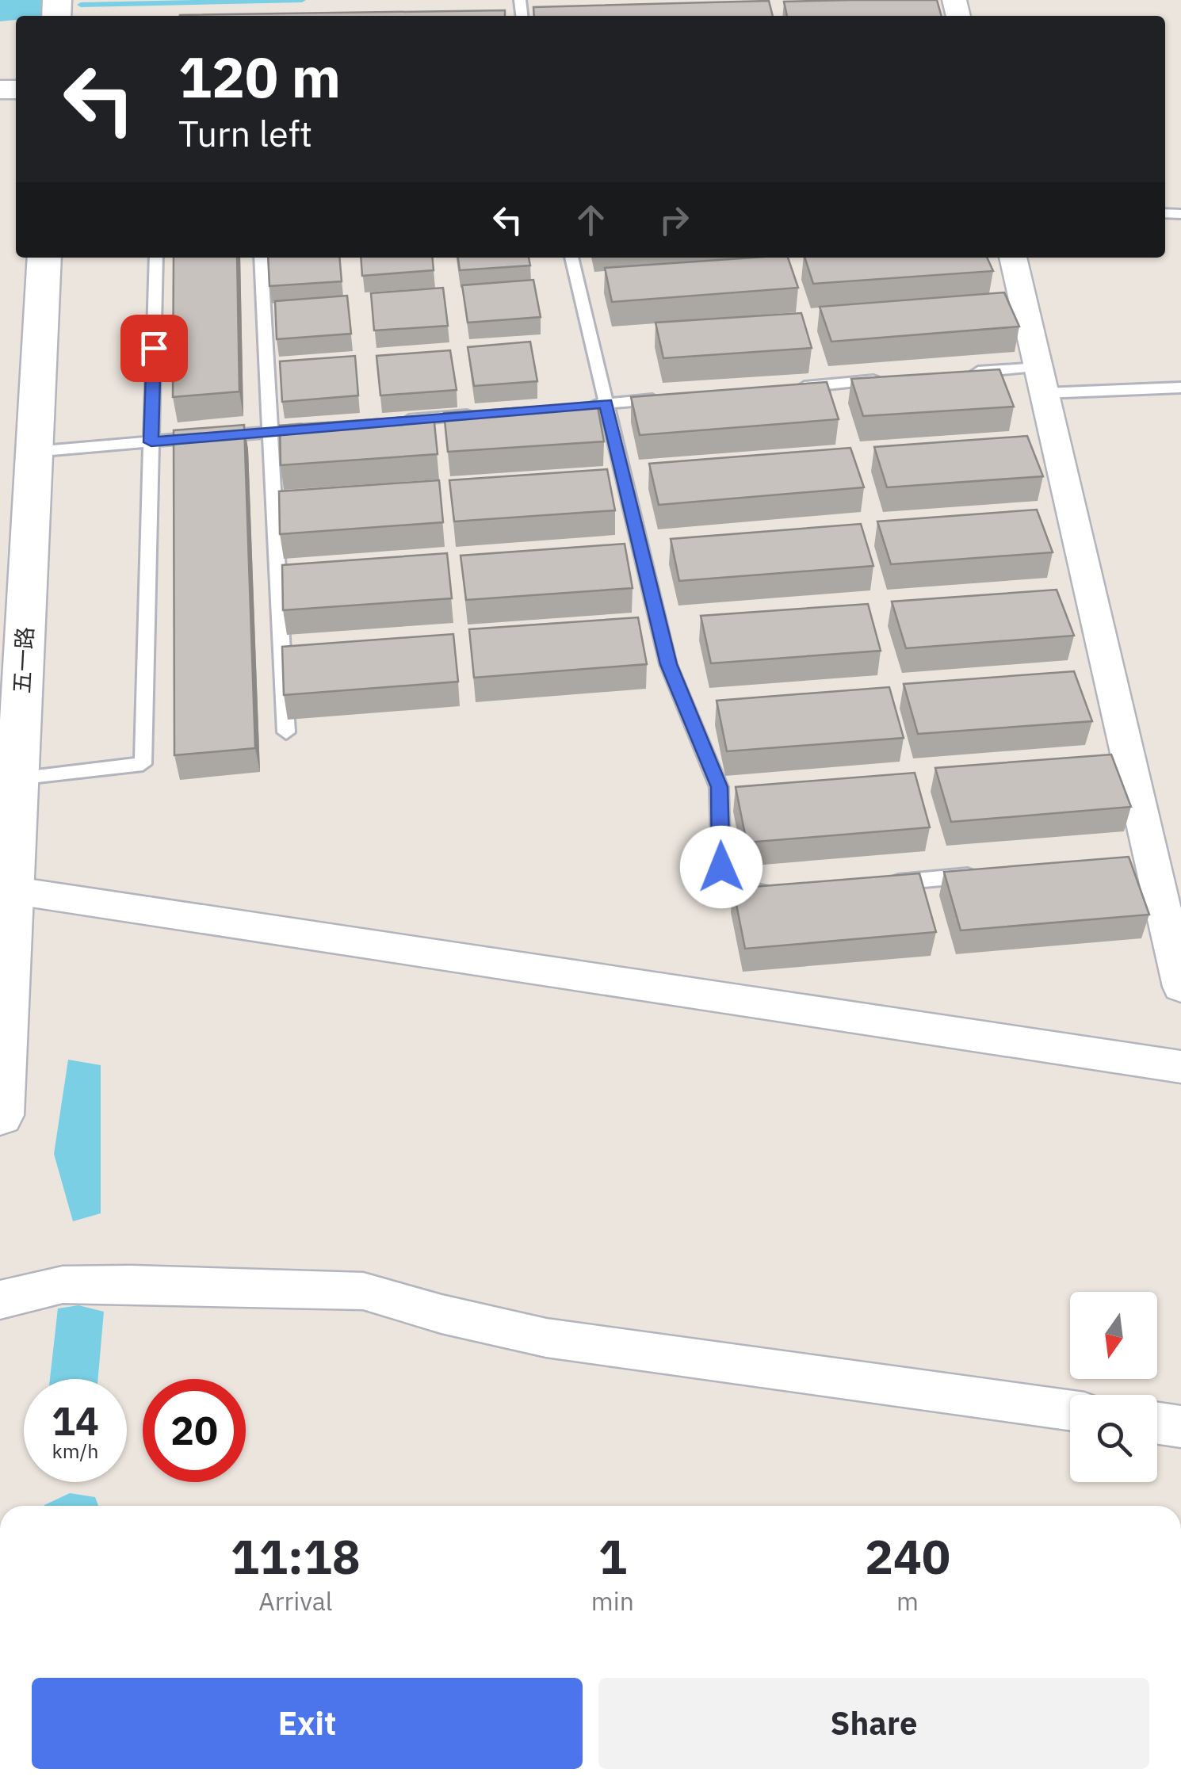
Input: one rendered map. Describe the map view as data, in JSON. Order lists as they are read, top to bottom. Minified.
{"streets":{"street":["五一路"]},"north":"bottom","page":{"turn":["120 m","Turn left"],"speed":"14 km/h","limit":"20","eta":["11:18","Arrival","1","min","240","m"],"buttons":["Exit","Share"]}}
